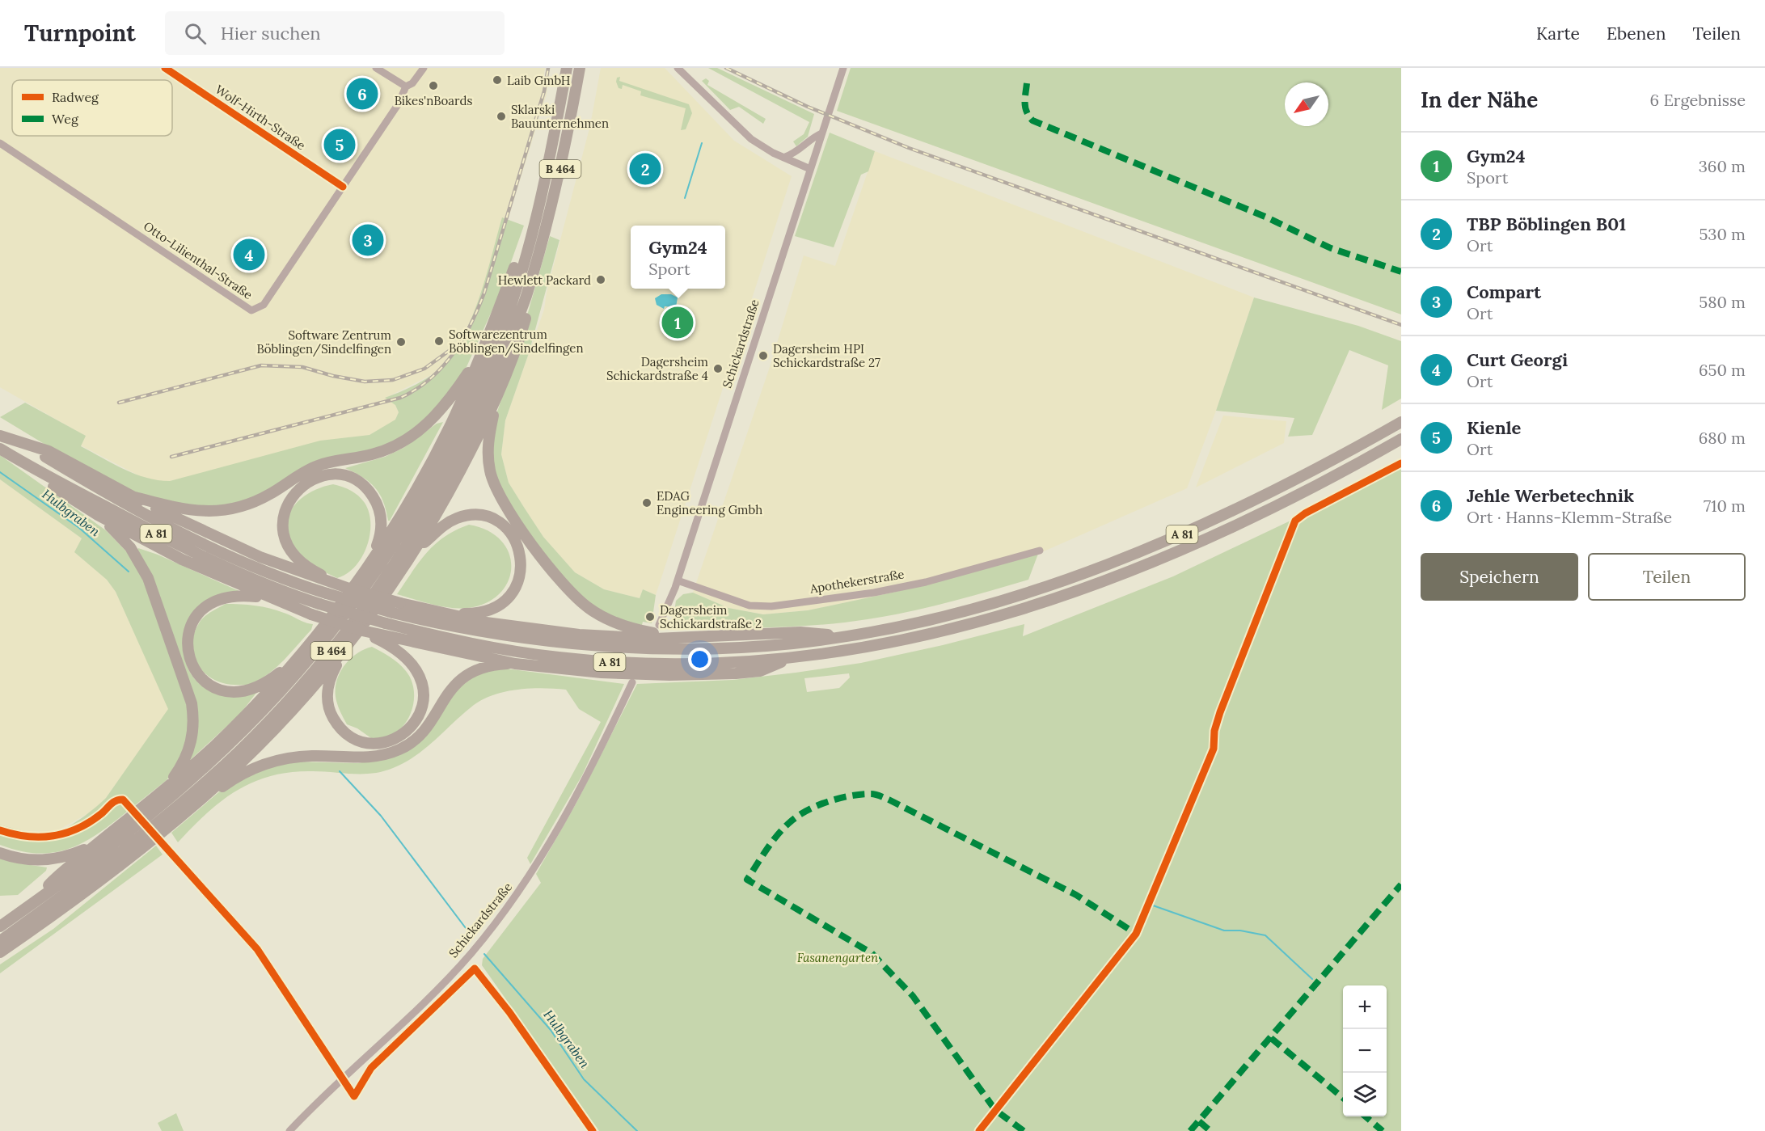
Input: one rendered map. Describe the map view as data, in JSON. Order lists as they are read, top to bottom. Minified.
{"streets":{"highway":["B 464","A 81"],"street":["Wolf-Hirth-Straße","Otto-Lilienthal-Straße","Schickardstraße","Apothekerstraße"]},"crossings":[["Wolf-Hirth-Straße","Otto-Lilienthal-Straße"],["Schickardstraße","Apothekerstraße"]],"water":["Hulbgraben"],"parks":["Fasanengarten"],"places":["Laib GmbH","Bikes'nBoards","Sklarski Bauunternehmen","Hewlett Packard","Softwarezentrum Böblingen/Sindelfingen","Software Zentrum Böblingen/Sindelfingen","Dagersheim HPI Schickardstraße 27","Dagersheim Schickardstraße 4","EDAG Engineering Gmbh","Dagersheim Schickardstraße 2"],"legend":["Radweg","Weg"],"north":"bottom left","page":{"header":"Turnpoint","search":"Hier suchen","nav":["Karte","Ebenen","Teilen"],"heading":["In der Nähe","6 Ergebnisse"],"pins":["6","5","2","3","4","1"],"list":[{"mark":"1","name":"Gym24","note":"Sport","value":"360 m"},{"mark":"2","name":"TBP Böblingen B01","note":"Ort","value":"530 m"},{"mark":"3","name":"Compart","note":"Ort","value":"580 m"},{"mark":"4","name":"Curt Georgi","note":"Ort","value":"650 m"},{"mark":"5","name":"Kienle","note":"Ort","value":"680 m"},{"mark":"6","name":"Jehle Werbetechnik","note":"Ort · Hanns-Klemm-Straße","value":"710 m"}],"popup":["Gym24","Sport"],"buttons":["Speichern","Teilen"],"map_buttons":["+","−"]}}
